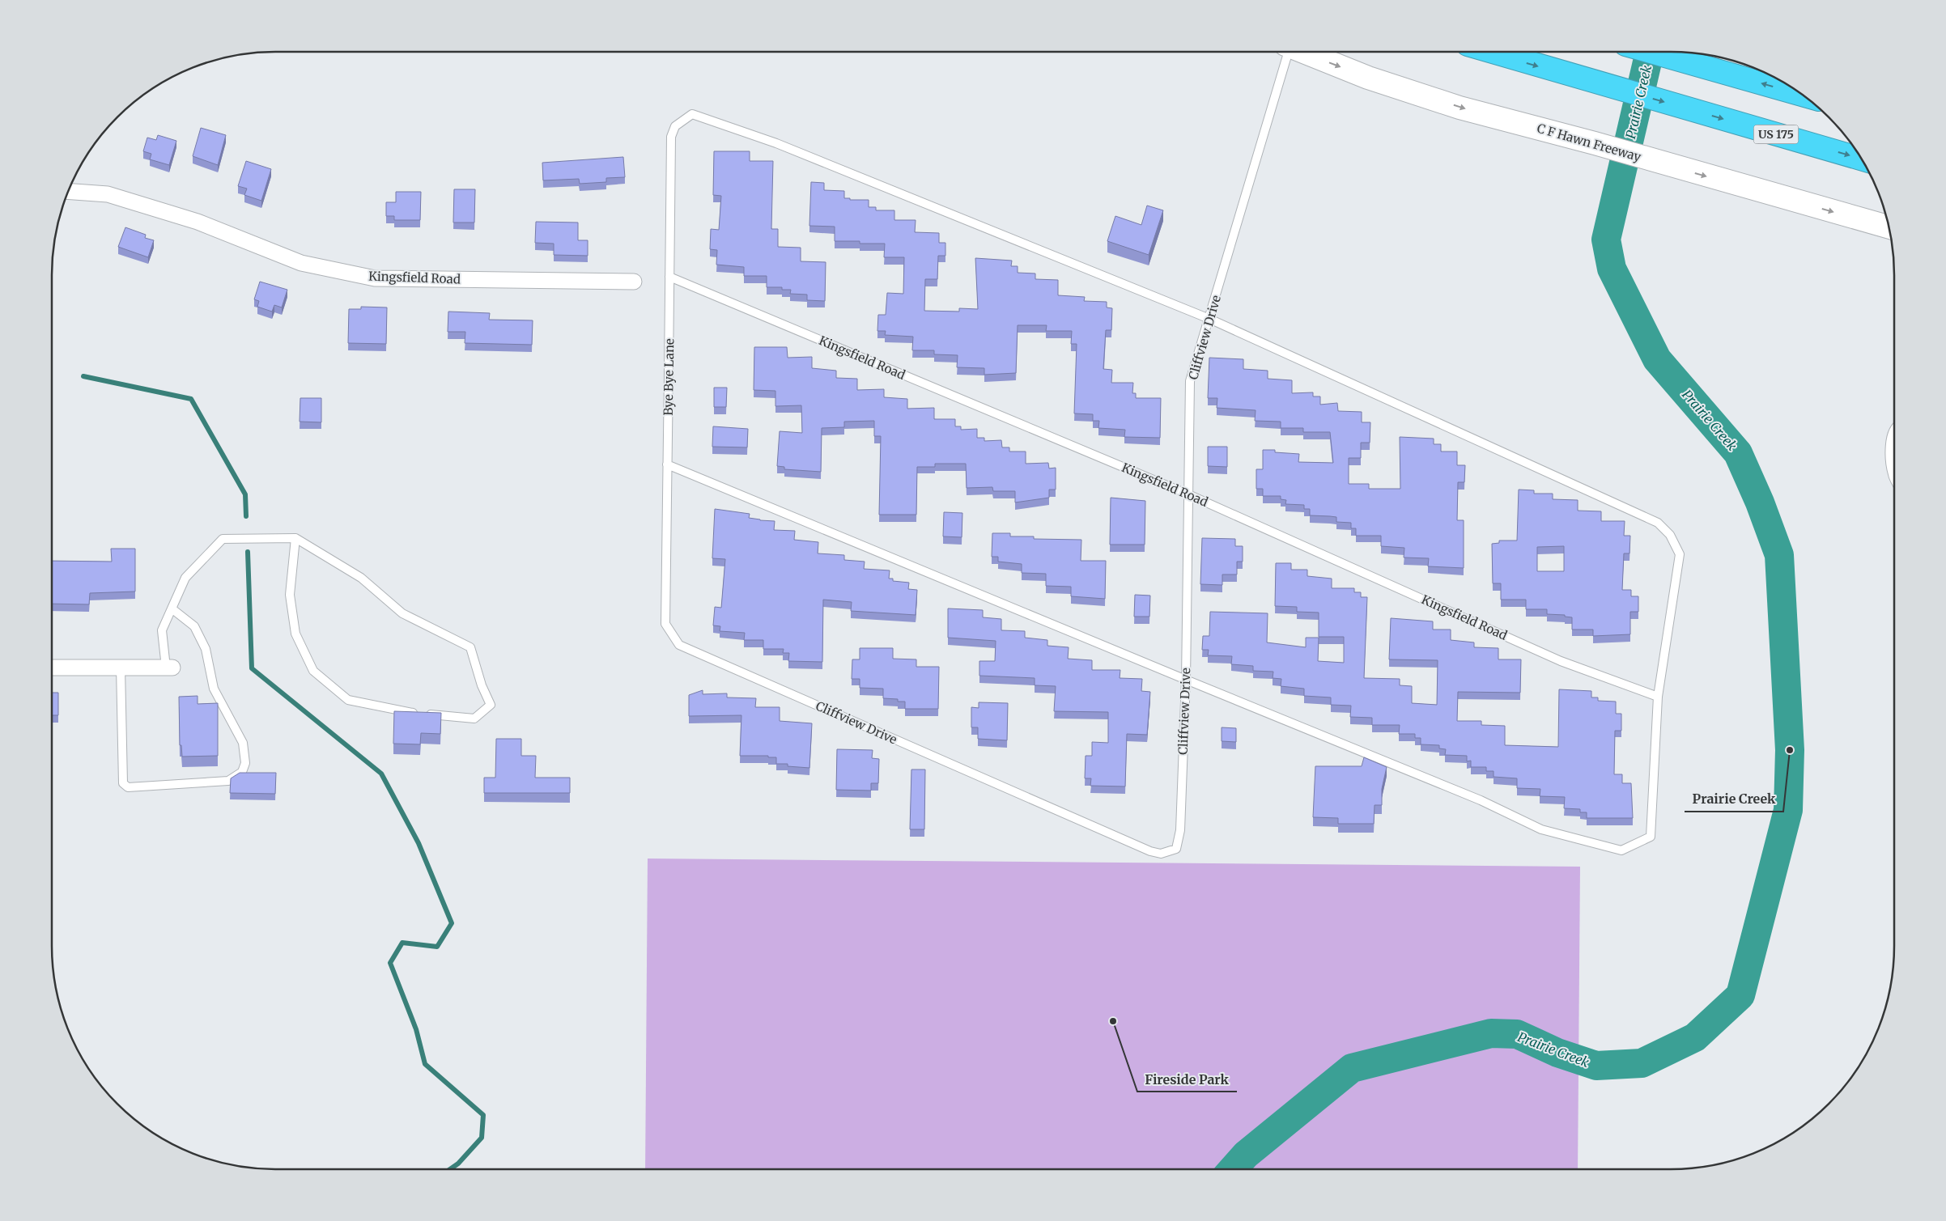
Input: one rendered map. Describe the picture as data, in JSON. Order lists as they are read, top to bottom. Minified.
{"streets":{"highway":["US 175"],"main road":["C F Hawn Freeway"],"street":["Kingsfield Road"],"lane":["Cliffview Drive","Bye Bye Lane"]},"crossings":[["Kingsfield Road","Cliffview Drive"],["Kingsfield Road","Bye Bye Lane"],["Cliffview Drive","Bye Bye Lane"]],"one_way":["C F Hawn Freeway"],"water":["Prairie Creek"],"places":["Prairie Creek","Fireside Park"]}
